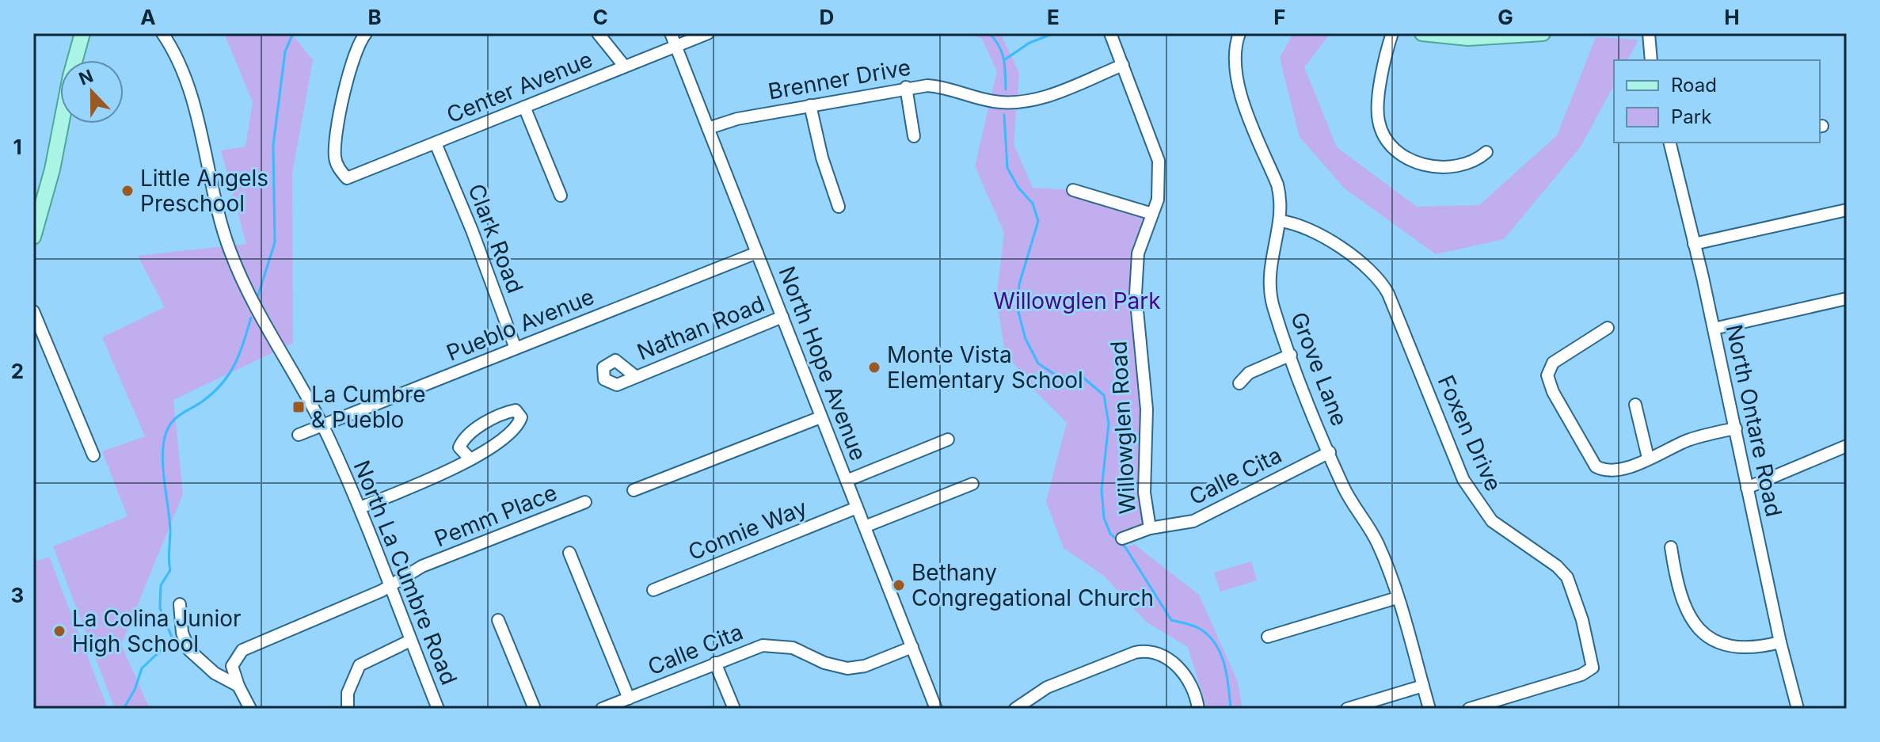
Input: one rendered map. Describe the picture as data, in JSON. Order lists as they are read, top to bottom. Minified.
{"streets":{"street":["Brenner Drive","Center Avenue","Clark Road","Pueblo Avenue","Nathan Road","North Hope Avenue","Grove Lane","North Ontare Road","Willowglen Road","Foxen Drive","Calle Cita","Pemm Place","Connie Way","North La Cumbre Road"]},"crossings":[["Brenner Drive","North Hope Avenue"],["Brenner Drive","Willowglen Road"],["Center Avenue","Clark Road"],["Center Avenue","North Hope Avenue"],["Clark Road","Pueblo Avenue"],["Pueblo Avenue","North Hope Avenue"],["Pueblo Avenue","North La Cumbre Road"],["Nathan Road","North Hope Avenue"],["North Hope Avenue","Calle Cita"],["North Hope Avenue","Connie Way"],["Grove Lane","Foxen Drive"],["Grove Lane","Calle Cita"],["Willowglen Road","Calle Cita"],["Pemm Place","North La Cumbre Road"]],"parks":["Willowglen Park"],"places":{"other":["Little Angels Preschool","Monte Vista Elementary School","Bethany Congregational Church","La Colina Junior High School"],"transit":["La Cumbre & Pueblo"]},"legend":["Road","Park"],"north":"top","grid":{"columns":["A","B","C","D","E","F","G","H"],"rows":["1","2","3"]}}
